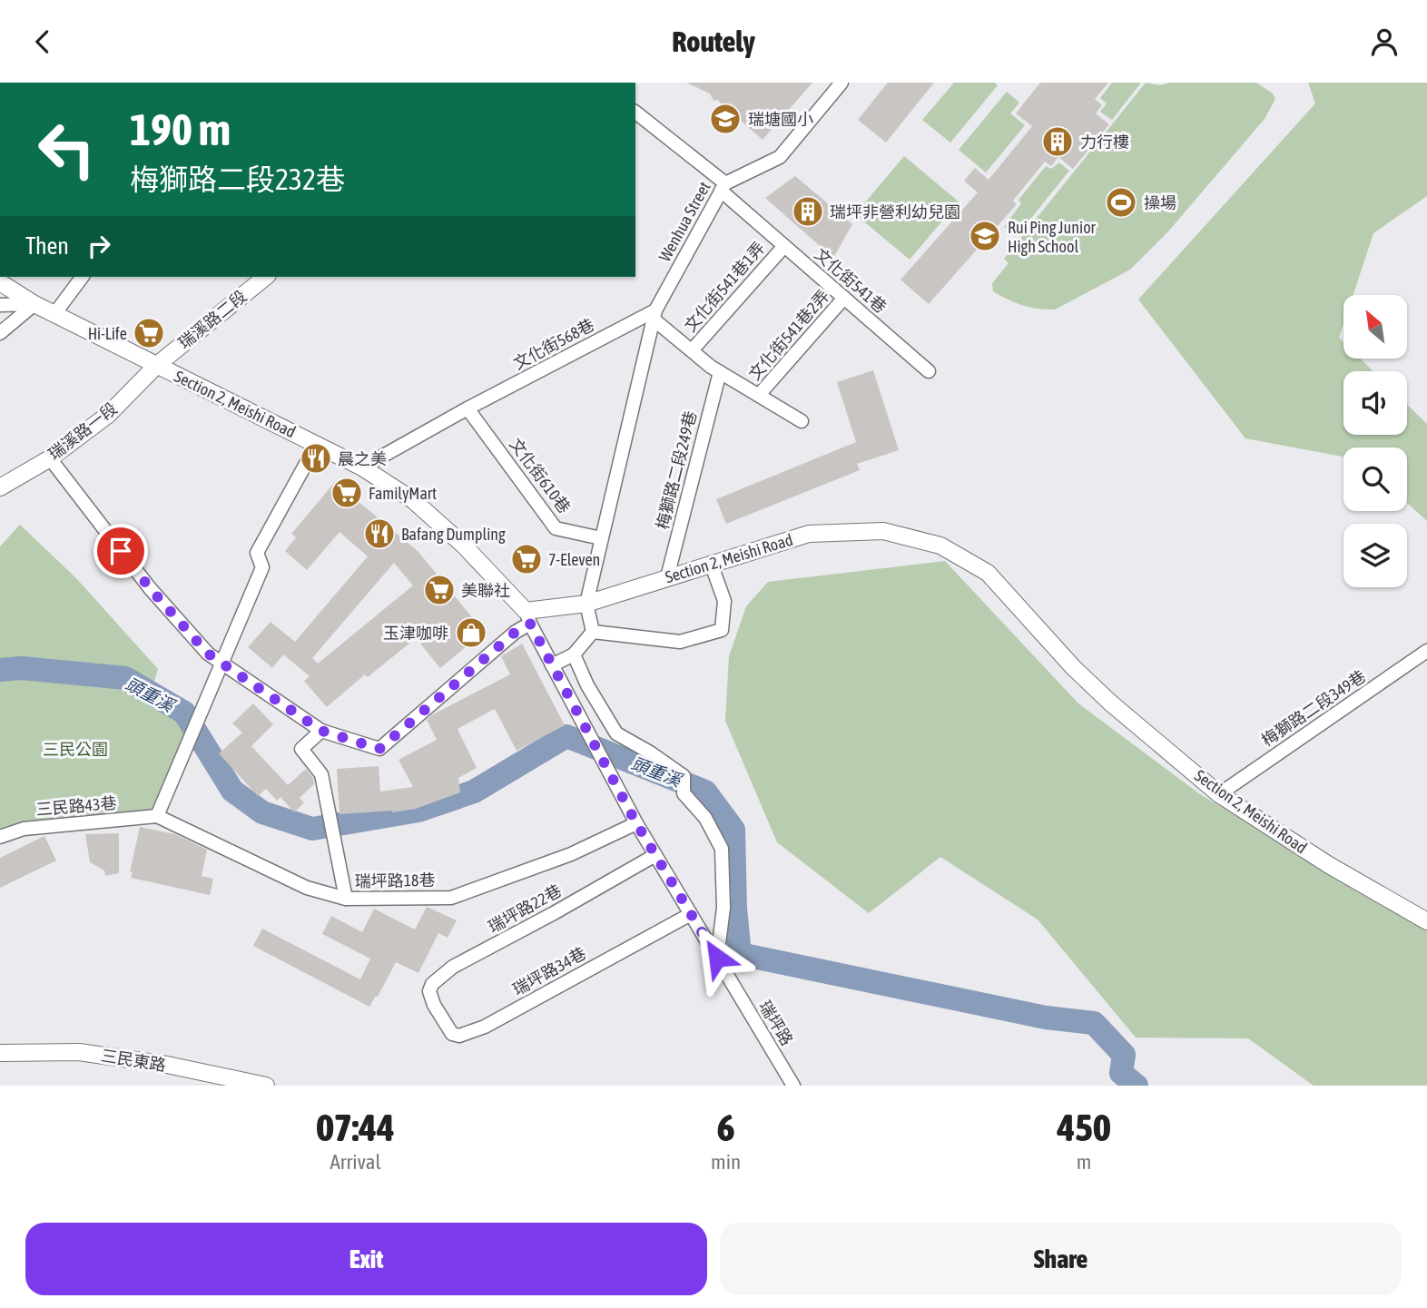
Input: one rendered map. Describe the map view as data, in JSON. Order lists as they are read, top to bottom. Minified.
{"streets":{"street":["Wenhua Street","文化街541巷","文化街541巷1弄","瑞溪路二段","文化街541巷2弄","文化街568巷","Section 2, Meishi Road","瑞溪路一段","梅獅路二段249巷","文化街610巷","梅獅路二段349巷","三民路43巷","瑞坪路18巷","瑞坪路22巷","瑞坪路34巷","瑞坪路","三民東路"]},"crossings":[["Wenhua Street","文化街541巷"],["Wenhua Street","文化街568巷"],["Wenhua Street","Section 2, Meishi Road"],["Wenhua Street","文化街610巷"],["文化街541巷","文化街541巷1弄"],["文化街541巷","文化街541巷2弄"],["瑞溪路二段","Section 2, Meishi Road"],["瑞溪路二段","瑞溪路一段"],["文化街568巷","Section 2, Meishi Road"],["文化街568巷","文化街610巷"],["Section 2, Meishi Road","瑞溪路一段"],["Section 2, Meishi Road","梅獅路二段249巷"],["Section 2, Meishi Road","梅獅路二段349巷"],["Section 2, Meishi Road","瑞坪路"],["三民路43巷","瑞坪路18巷"],["瑞坪路18巷","瑞坪路"],["瑞坪路22巷","瑞坪路34巷"],["瑞坪路22巷","瑞坪路"],["瑞坪路34巷","瑞坪路"]],"water":["頭重溪"],"parks":["三民公園"],"places":{"school or university":["瑞塘國小","Rui Ping Junior High School"],"building":["力行樓","瑞坪非營利幼兒園"],"sports":["操場"],"supermarket":["Hi-Life","FamilyMart","7-Eleven","美聯社"],"restaurant":["晨之美","Bafang Dumpling"],"shop":["玉津咖啡"]},"north":"top left","page":{"header":"Routely","turn":["190 m","梅獅路二段232巷"],"then":"Then","eta":["07:44","Arrival","6","min","450","m"],"buttons":["Exit","Share"]}}
